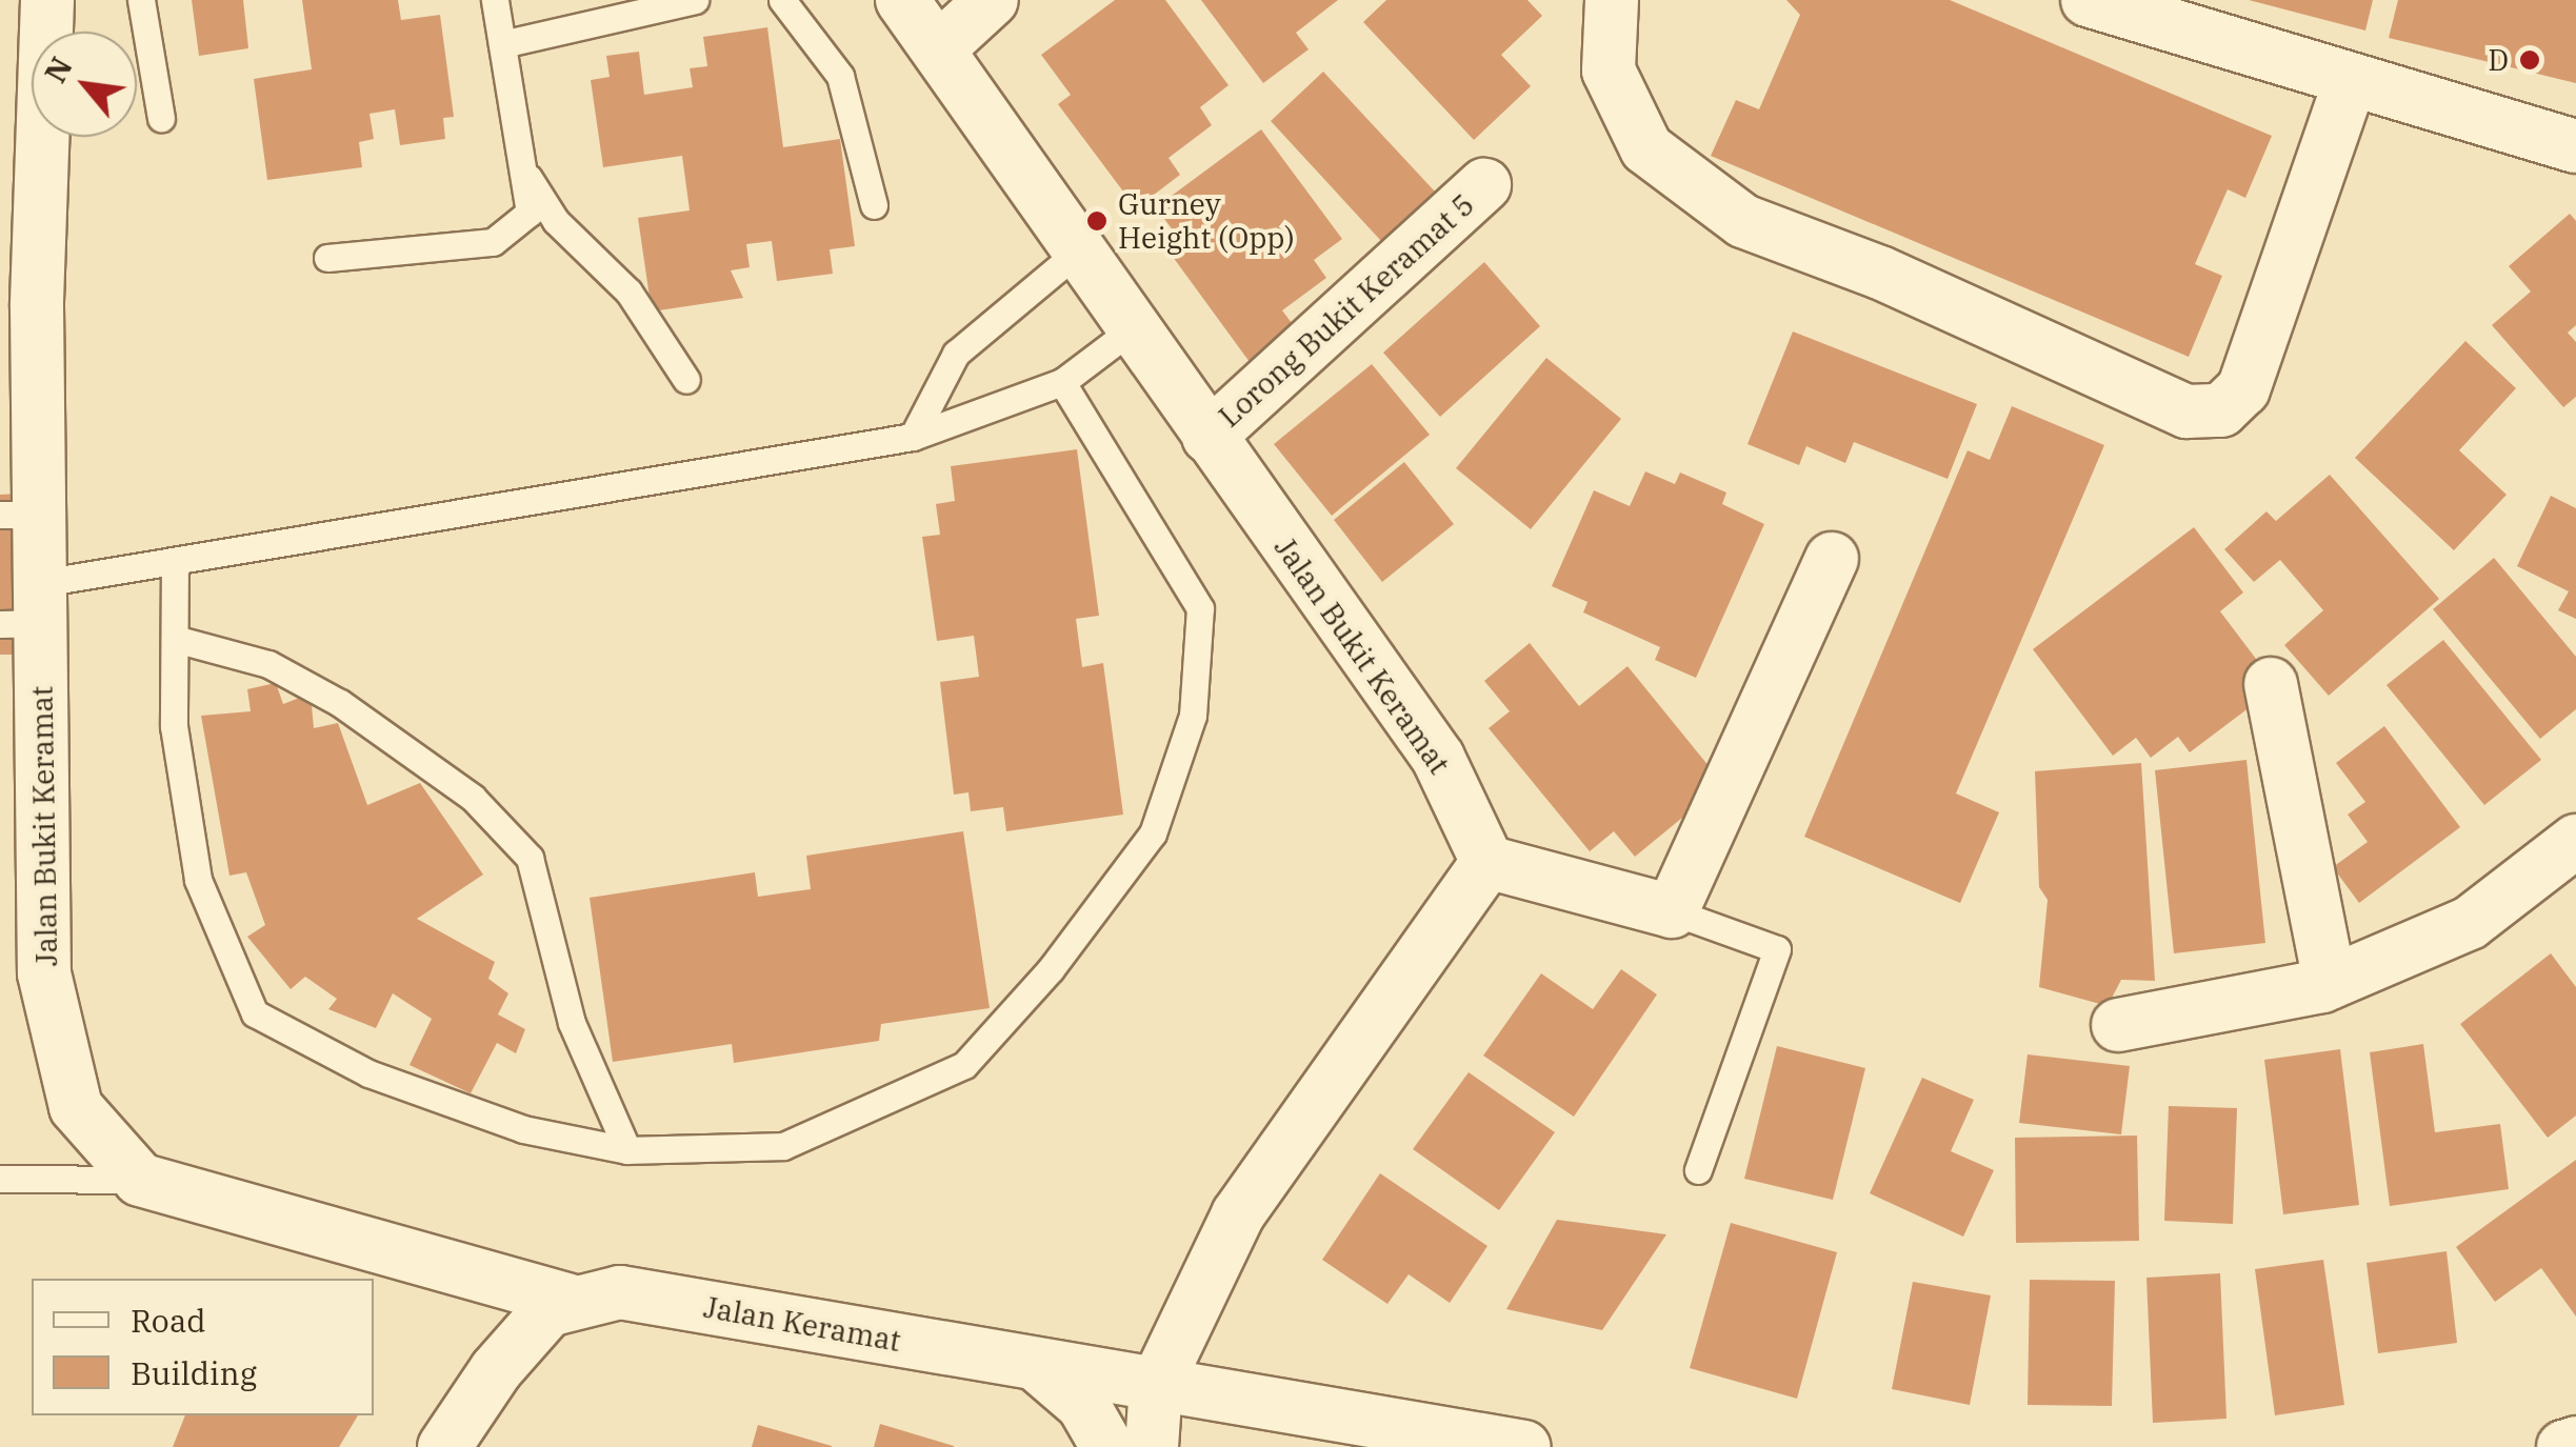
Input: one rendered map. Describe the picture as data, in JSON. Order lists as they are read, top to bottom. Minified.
{"streets":{"street":["Lorong Bukit Keramat 5","Jalan Bukit Keramat","Jalan Keramat"]},"crossings":[["Lorong Bukit Keramat 5","Jalan Bukit Keramat"]],"places":["D","Gurney Height (Opp)"],"legend":["Road","Building"],"north":"top left"}
